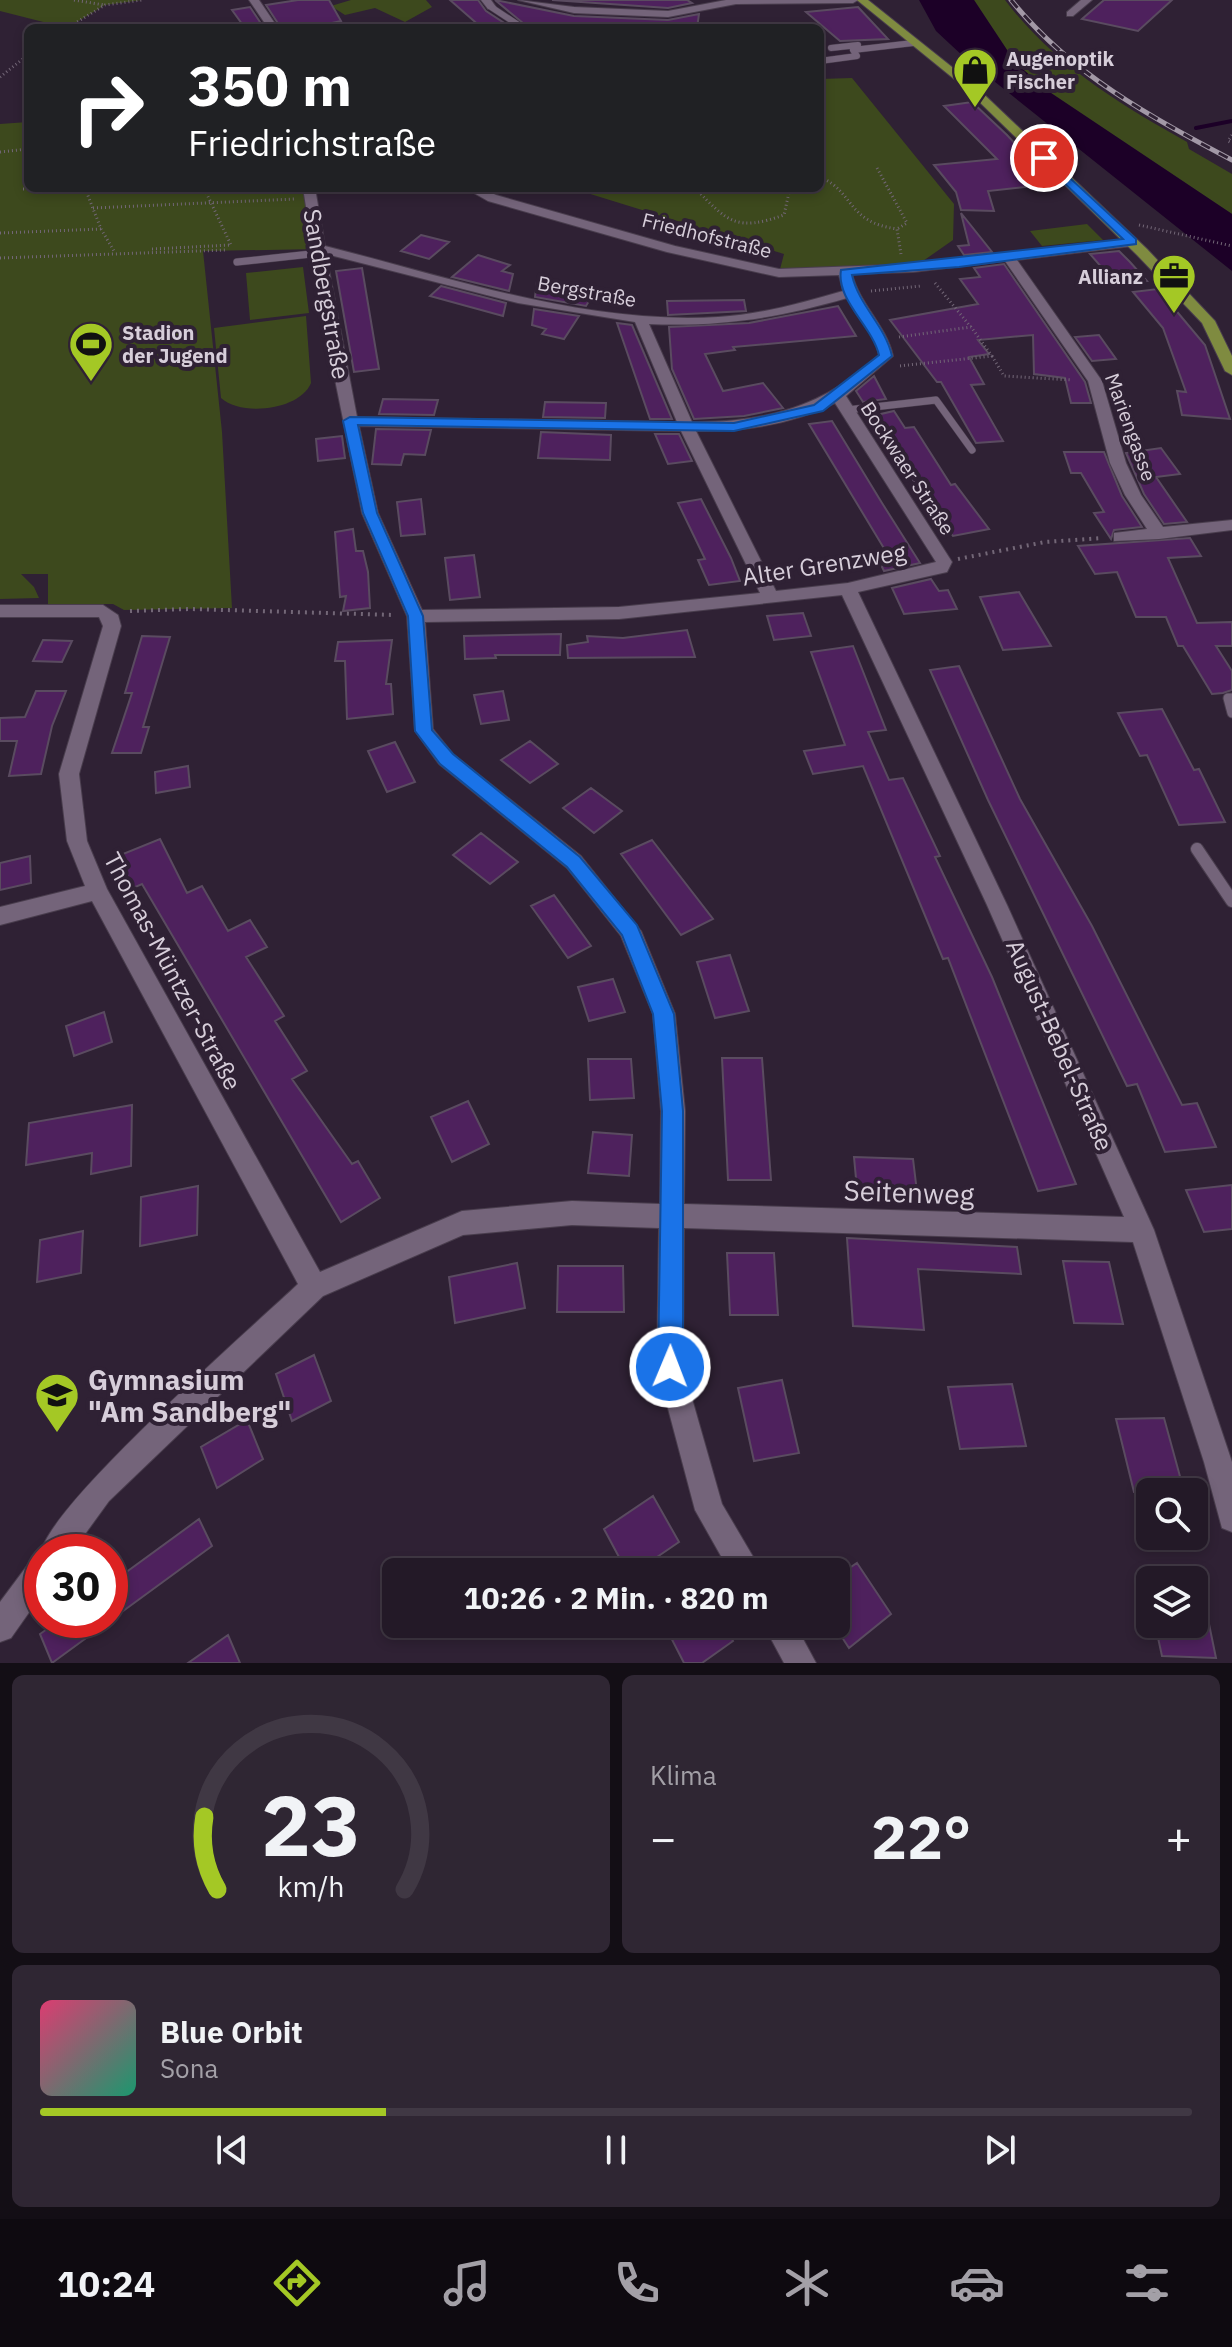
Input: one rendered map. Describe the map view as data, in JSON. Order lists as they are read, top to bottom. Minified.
{"streets":{"street":["Friedhofstraße","Bergstraße","Sandbergstraße","Mariengasse","Bockwaer Straße","Alter Grenzweg","Thomas-Müntzer-Straße","August-Bebel-Straße","Seitenweg"]},"crossings":[["Friedhofstraße","Mariengasse"],["Bergstraße","Sandbergstraße"],["Sandbergstraße","Alter Grenzweg"],["Sandbergstraße","Seitenweg"],["Bockwaer Straße","Alter Grenzweg"],["Alter Grenzweg","August-Bebel-Straße"],["Thomas-Müntzer-Straße","Seitenweg"],["August-Bebel-Straße","Seitenweg"]],"places":{"shop":["Augenoptik Fischer"],"office":["Allianz"],"sports":["Stadion der Jugend"],"school or university":["Gymnasium \"Am Sandberg\""]},"page":{"turn":["350 m","Friedrichstraße"],"limit":"30","trip":"10:26 · 2 Min. · 820 m","tile":"Klima","heat":["−","22°","+"],"song":["Blue Orbit","Sona"],"tabs":"10:24","gauge":["23","km/h"]}}
